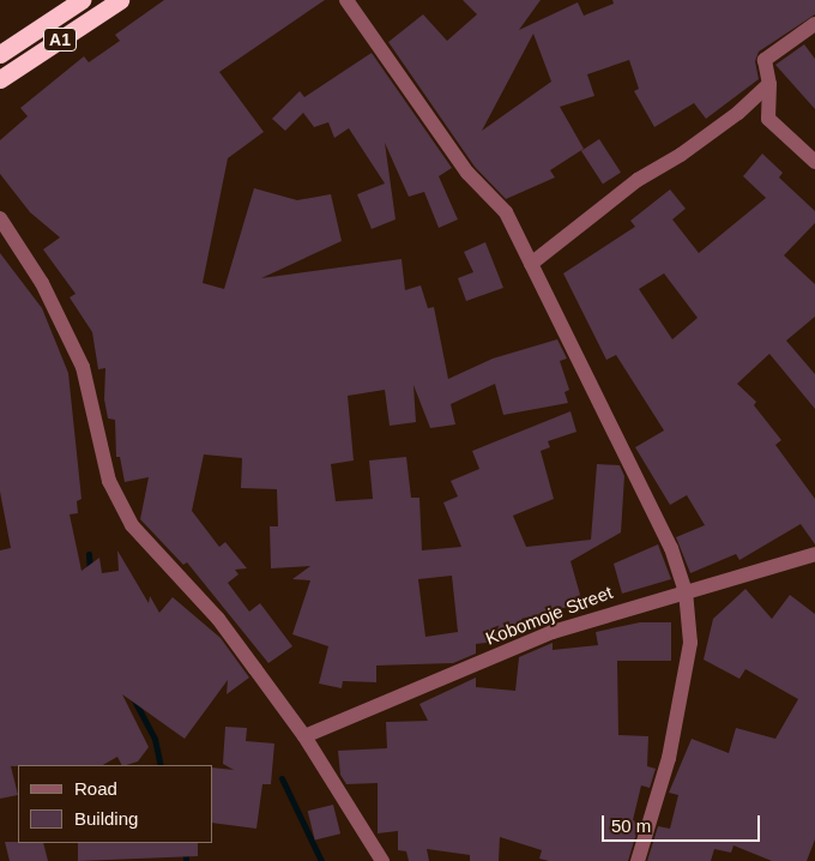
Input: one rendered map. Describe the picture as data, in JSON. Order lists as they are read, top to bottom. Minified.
{"streets":{"highway":["A1"],"street":["Kobomoje Street"]},"legend":["Road","Building"],"scale_bar":"50 m"}
